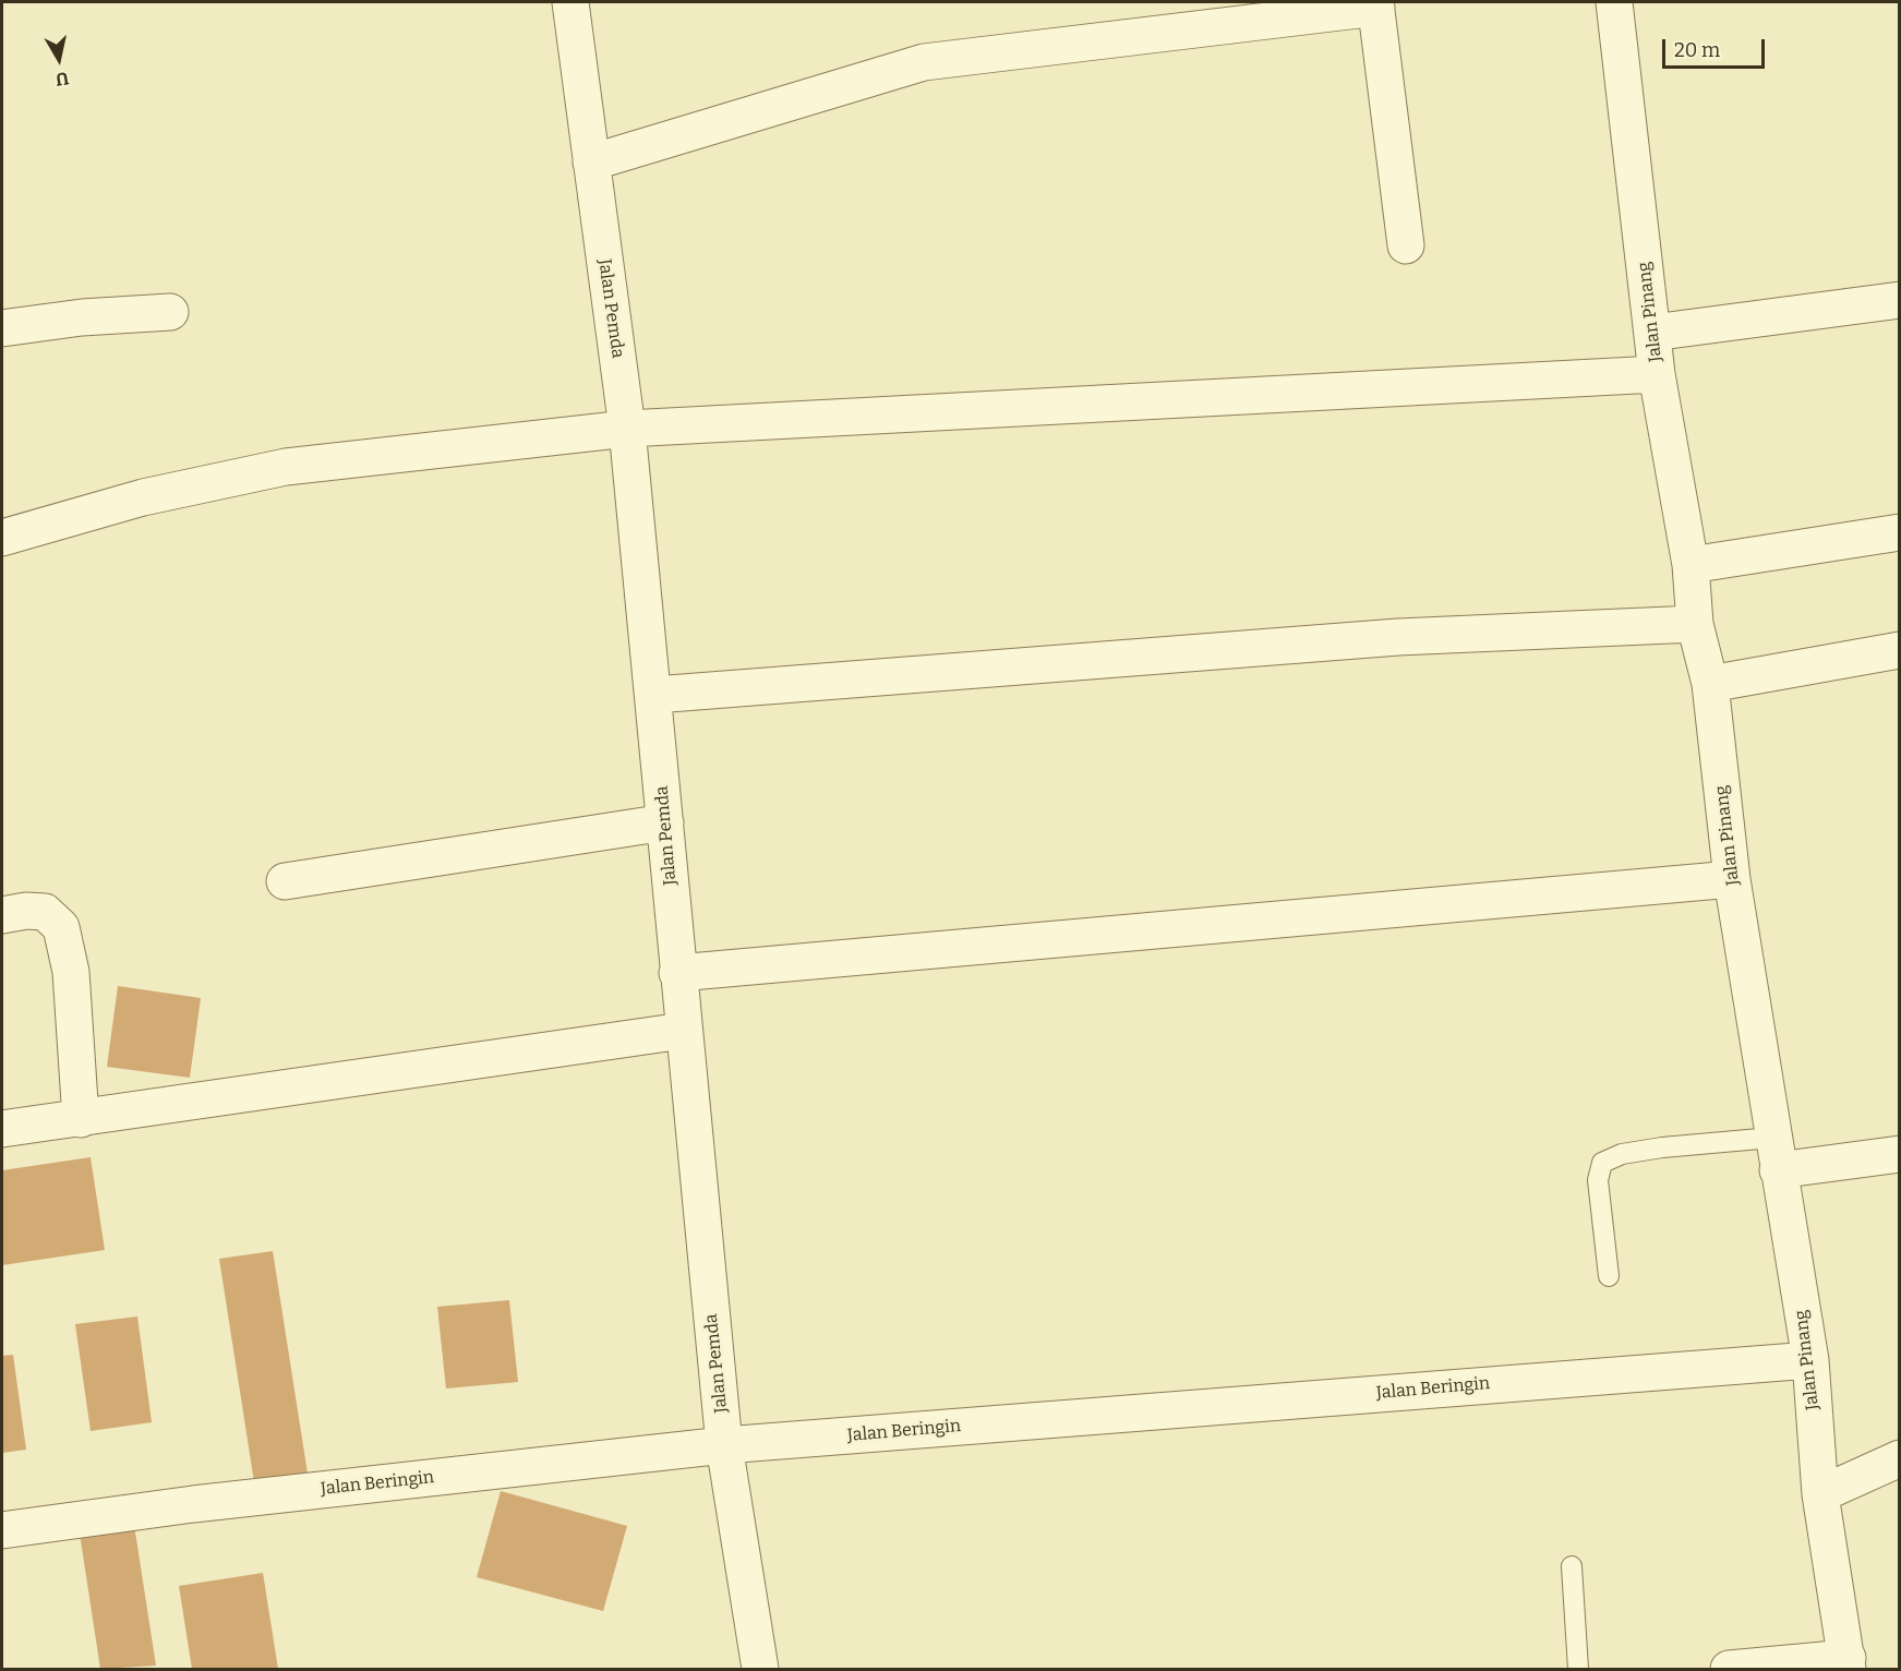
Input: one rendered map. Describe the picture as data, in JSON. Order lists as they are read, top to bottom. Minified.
{"streets":{"street":["Jalan Pemda","Jalan Pinang","Jalan Beringin"]},"crossings":[["Jalan Pemda","Jalan Beringin"],["Jalan Pinang","Jalan Beringin"]],"scale_bar":"20 m","north":"bottom"}
